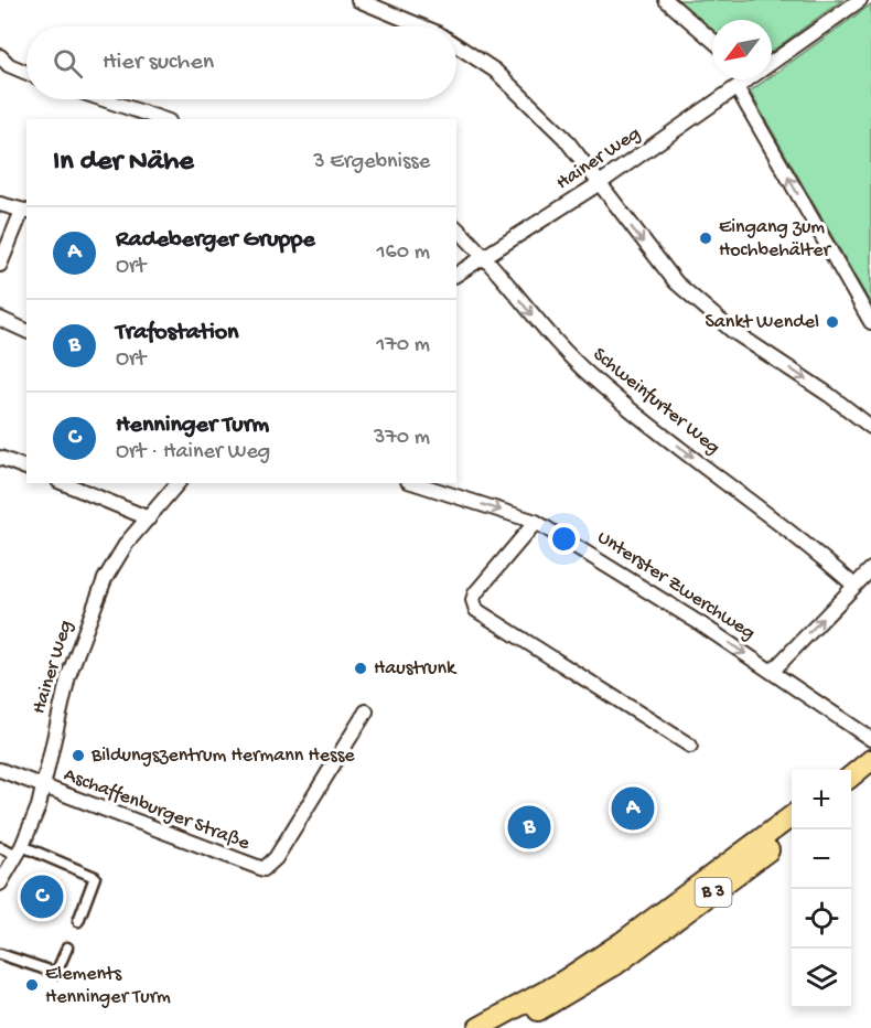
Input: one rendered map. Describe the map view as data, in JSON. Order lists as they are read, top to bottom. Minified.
{"streets":{"main road":["B 3"],"street":["Hainer Weg","Schweinfurter Weg","Unterster Zwerchweg","Aschaffenburger Straße"]},"crossings":[["Hainer Weg","Schweinfurter Weg"],["Hainer Weg","Aschaffenburger Straße"]],"one_way":["Schweinfurter Weg","Unterster Zwerchweg"],"places":["Eingang zum Hochbehälter","Sankt Wendel","Haustrunk","Bildungszentrum Hermann Hesse","Elements Henninger Turm"],"north":"bottom left","page":{"search":"Hier suchen","heading":["In der Nähe","3 Ergebnisse"],"list":[{"mark":"A","name":"Radeberger Gruppe","note":"Ort","value":"160 m"},{"mark":"B","name":"Trafostation","note":"Ort","value":"170 m"},{"mark":"C","name":"Henninger Turm","note":"Ort · Hainer Weg","value":"370 m"}],"map_buttons":["+","−"],"pins":["A","B","C"]}}
